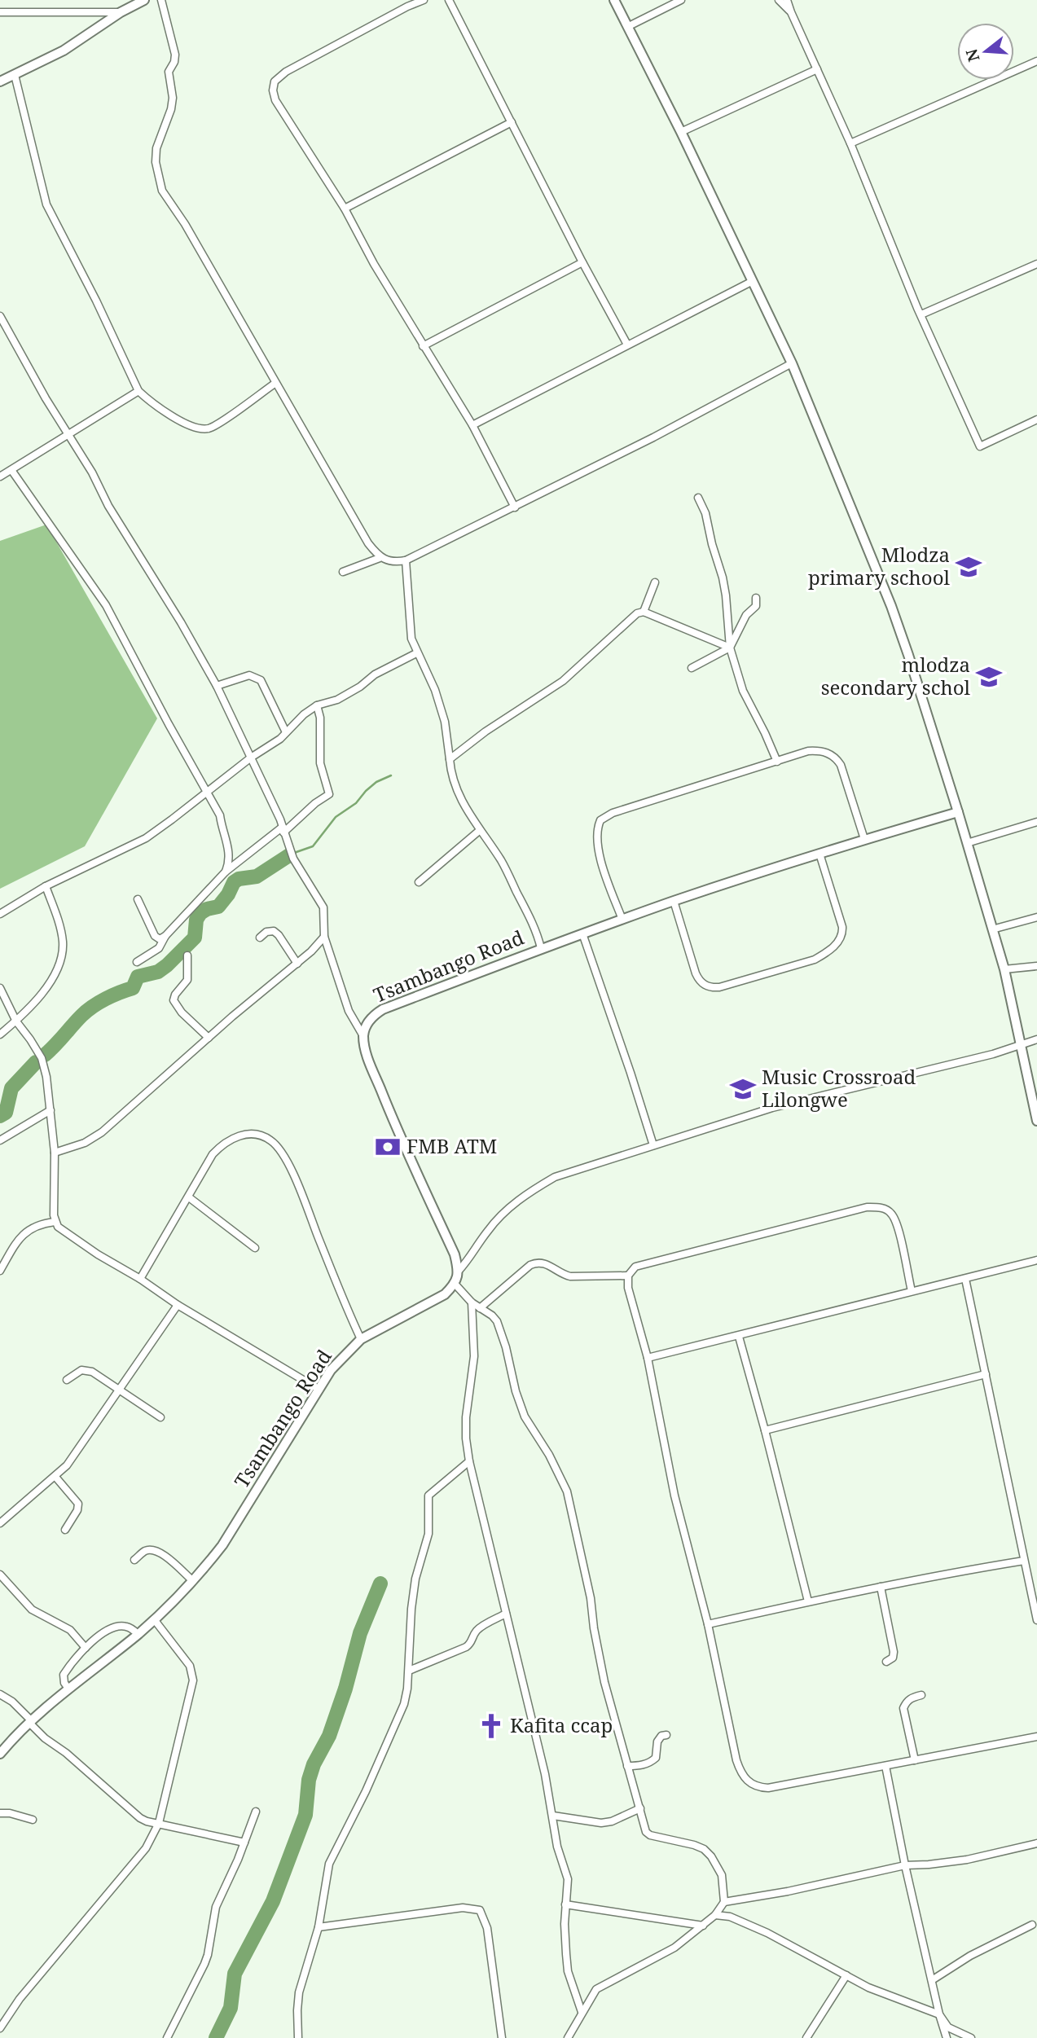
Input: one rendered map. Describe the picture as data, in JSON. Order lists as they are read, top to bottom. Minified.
{"streets":{"street":["Tsambango Road"]},"places":{"school or university":["Mlodza primary school","mlodza secondary schol","Music Crossroad Lilongwe"],"bank":["FMB ATM"],"church":["Kafita ccap"]},"north":"left"}
